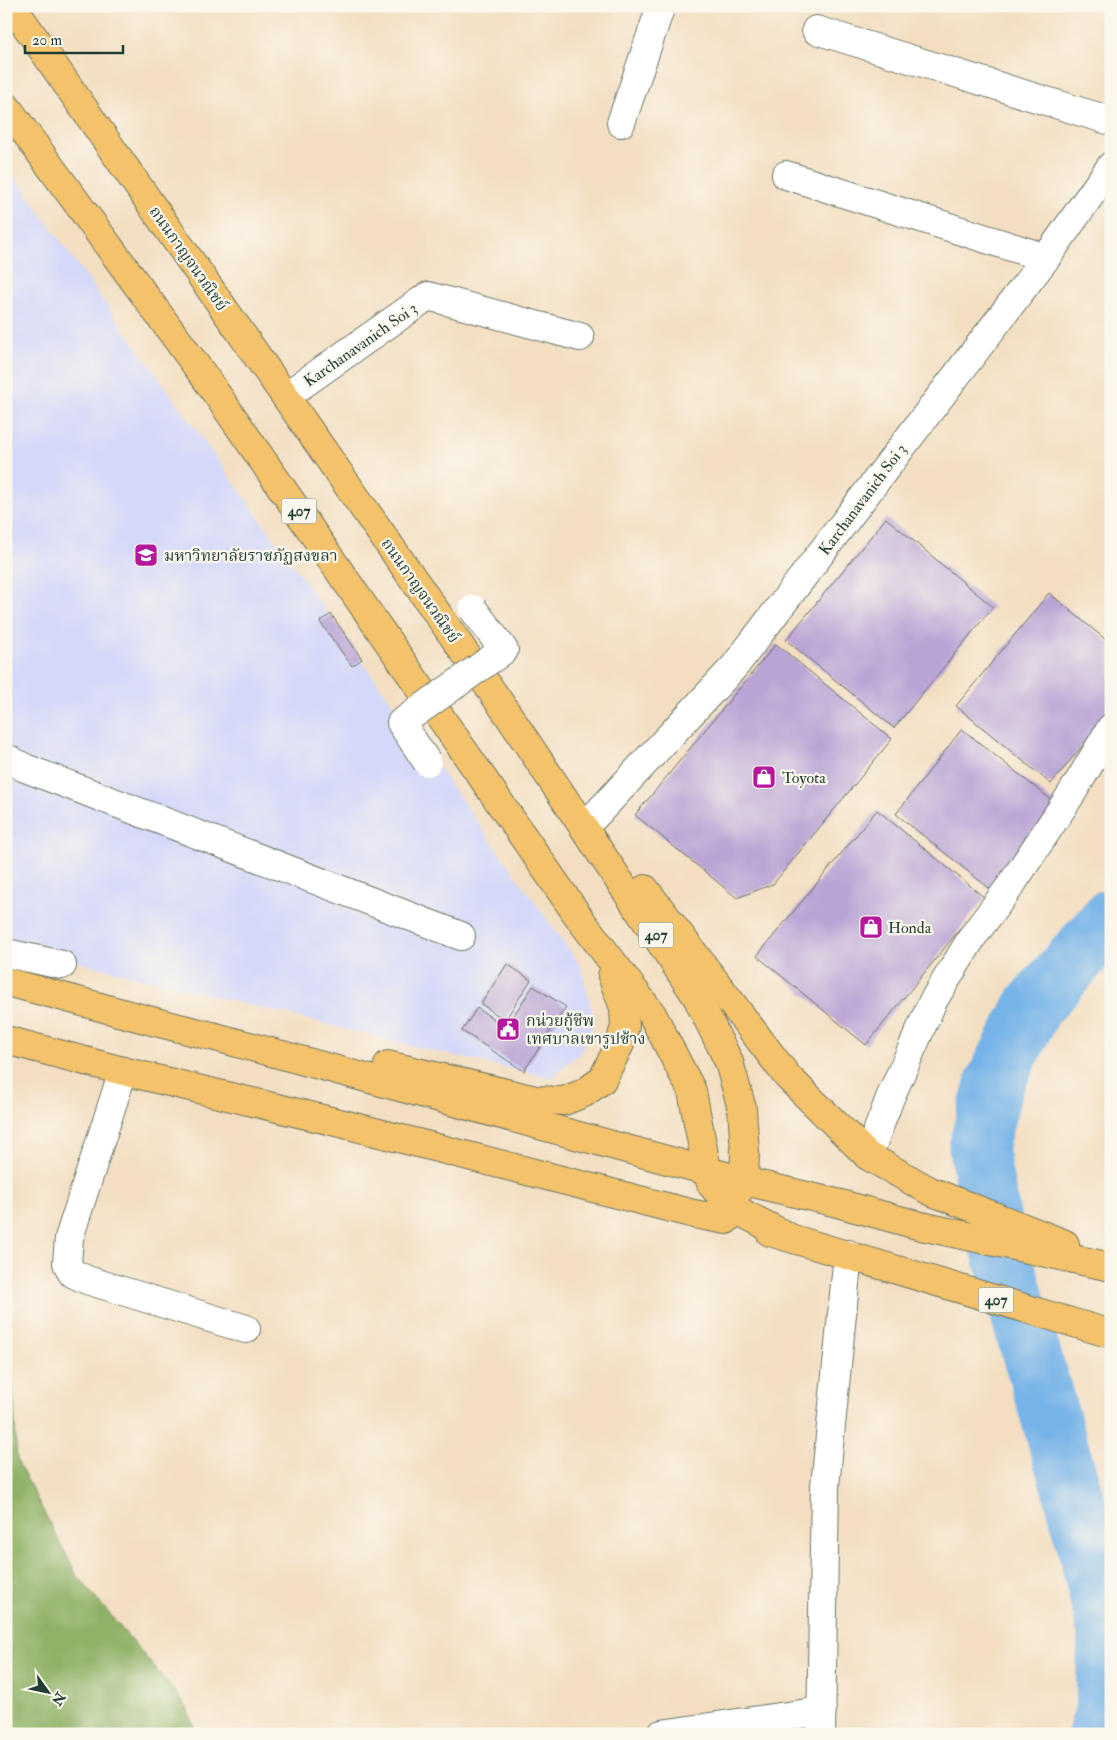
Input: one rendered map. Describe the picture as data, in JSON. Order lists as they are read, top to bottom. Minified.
{"streets":{"main road":["ถนนกาญจนวณิชย์","407"],"street":["Karchanavanich Soi 3"]},"crossings":[["ถนนกาญจนวณิชย์","Karchanavanich Soi 3"],["ถนนกาญจนวณิชย์","407"]],"places":{"school or university":["มหาวิทยาลัยราชภัฏสงขลา"],"shop":["Toyota","Honda"],"public building":["กน่วยกู้ชีพ เทศบาลเขารูปช้าง"]},"scale_bar":"20 m","north":"bottom right"}
